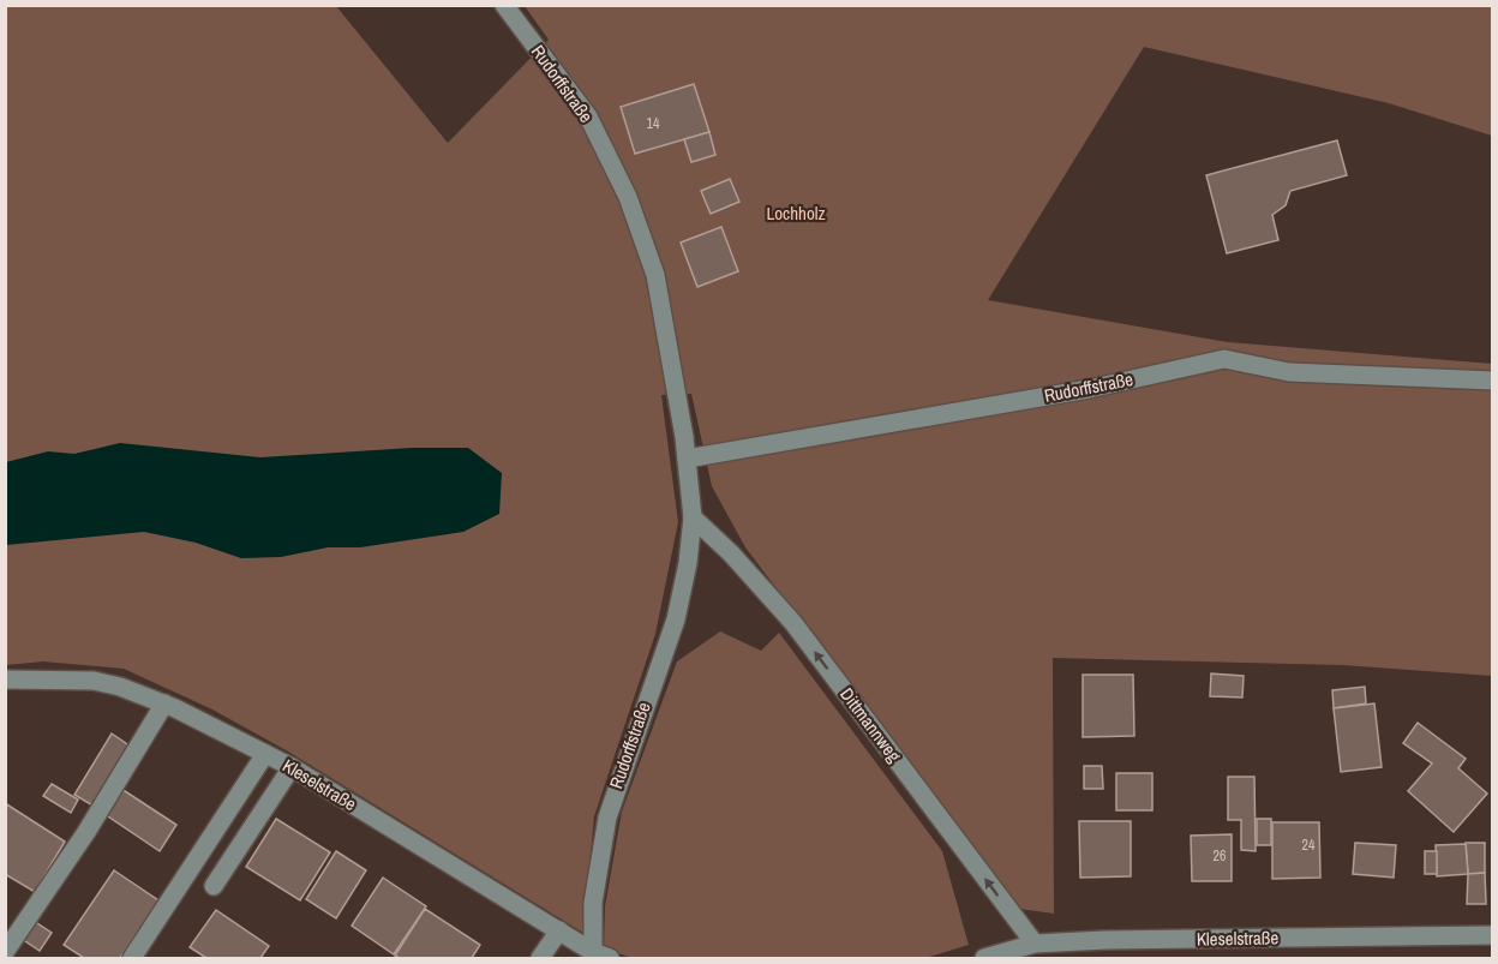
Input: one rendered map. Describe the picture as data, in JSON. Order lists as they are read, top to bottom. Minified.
{"streets":{"street":["Rudorffstraße","Dittmannweg","Kleselstraße"]},"crossings":[["Rudorffstraße","Dittmannweg"],["Rudorffstraße","Kleselstraße"],["Dittmannweg","Kleselstraße"]],"one_way":["Dittmannweg"],"parks":["Lochholz"],"house_numbers":["14","24","26"]}
